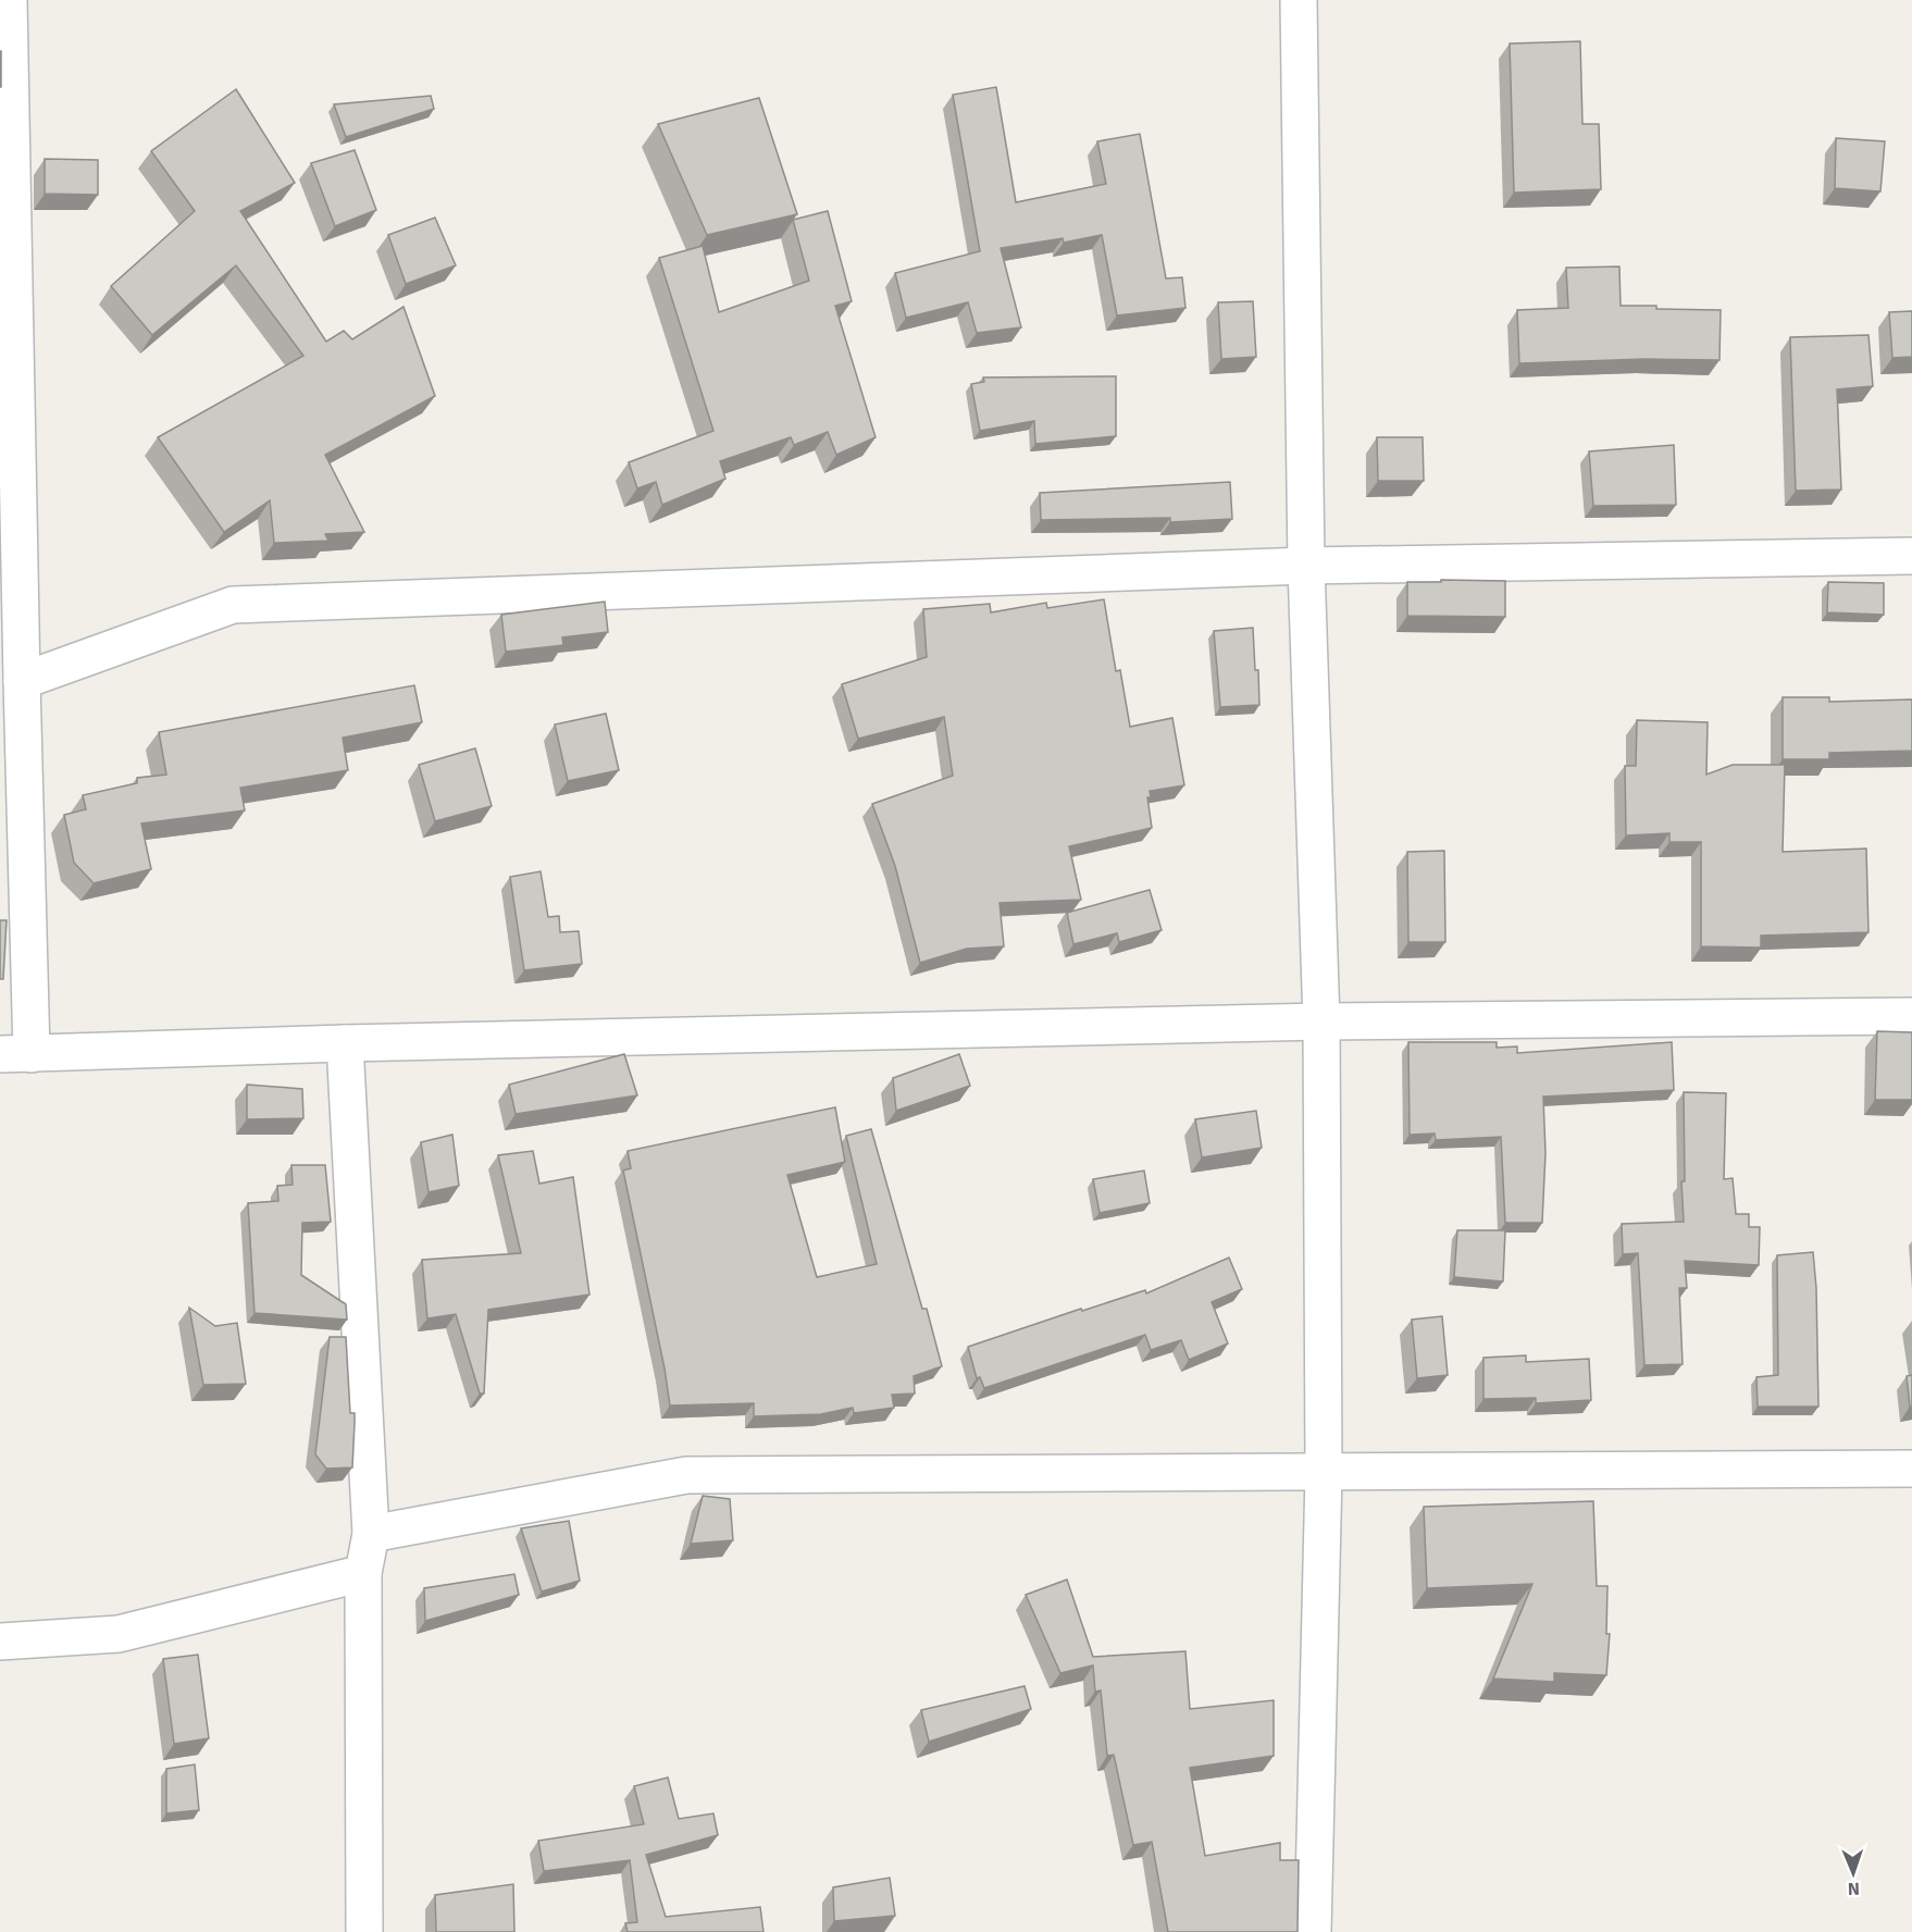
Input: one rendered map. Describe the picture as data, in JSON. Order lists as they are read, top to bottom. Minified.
{"north":"bottom"}
